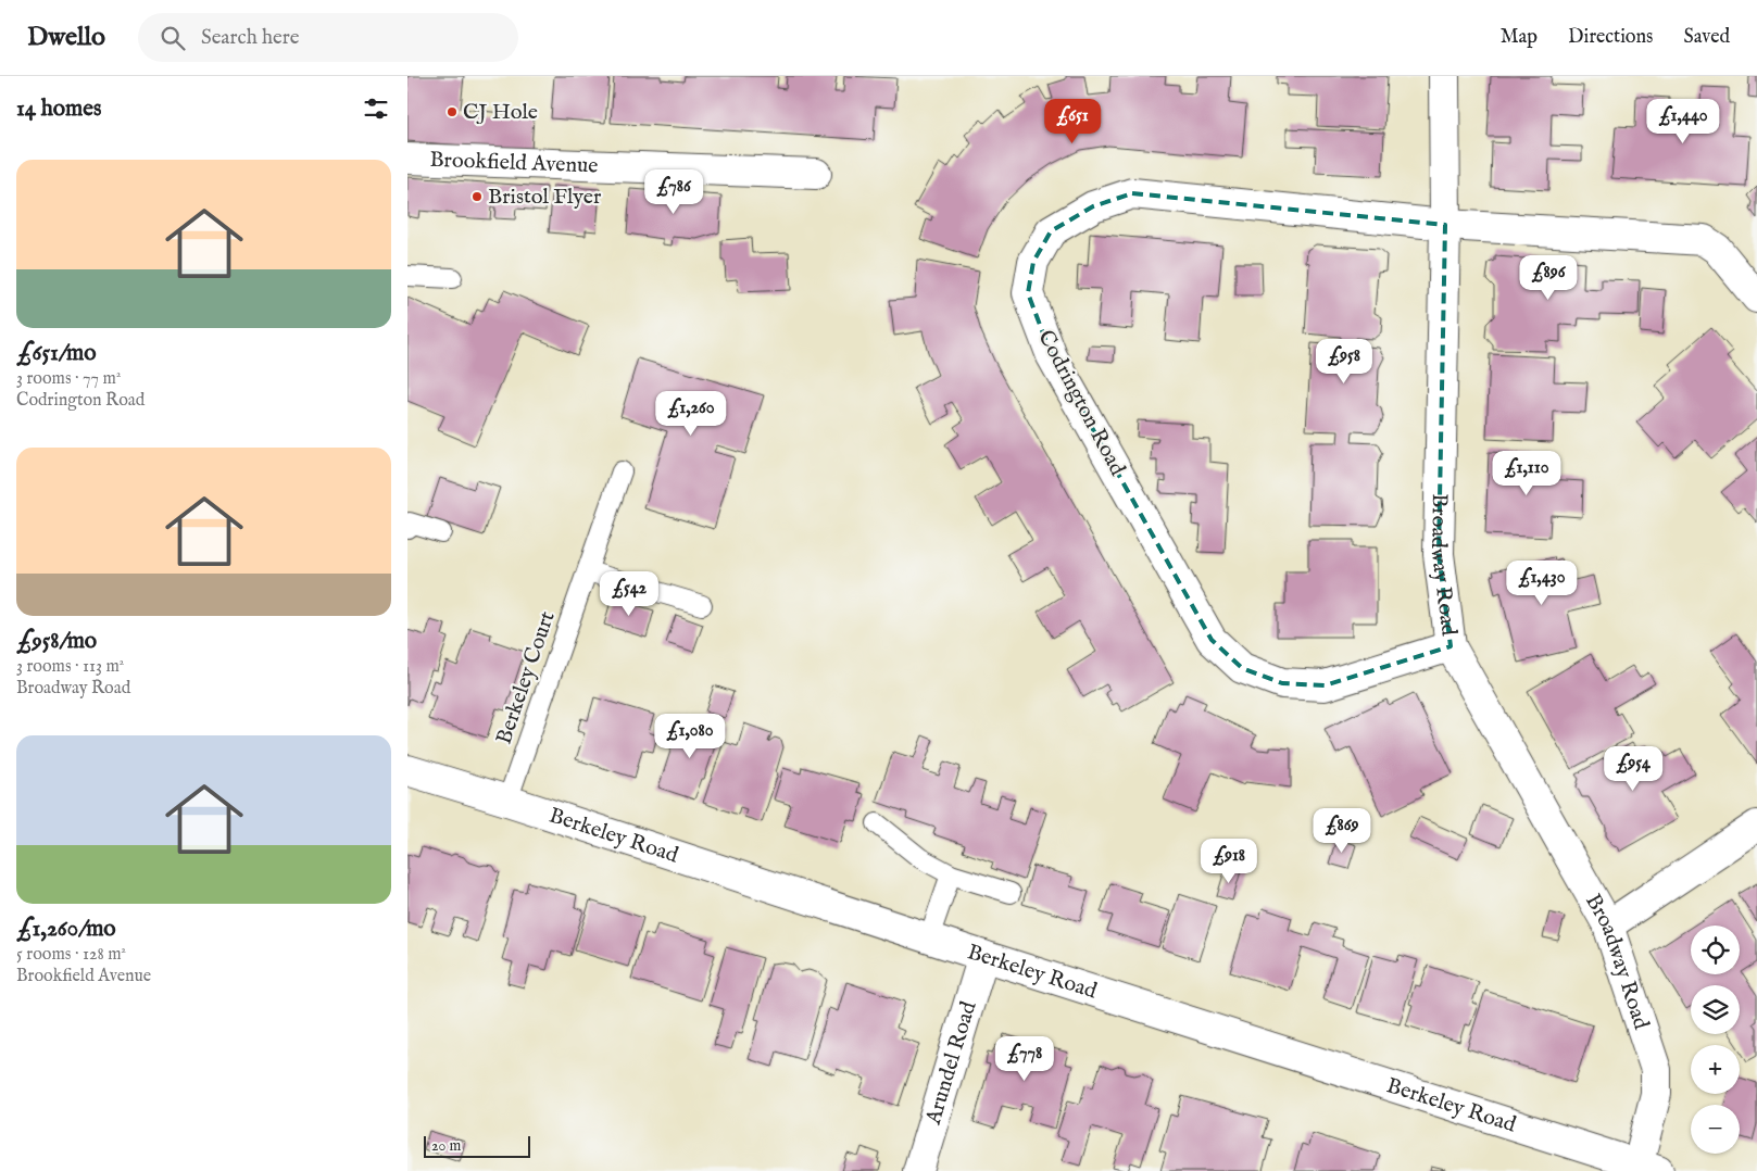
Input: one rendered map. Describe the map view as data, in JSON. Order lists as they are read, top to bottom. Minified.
{"streets":{"street":["Brookfield Avenue","Codrington Road","Broadway Road","Berkeley Road","Arundel Road"],"lane":["Berkeley Court"]},"crossings":[["Codrington Road","Broadway Road"],["Broadway Road","Berkeley Road"],["Berkeley Court","Berkeley Road"],["Berkeley Road","Arundel Road"]],"places":["CJ Hole","Bristol Flyer"],"scale_bar":"20 m","page":{"header":"Dwello","search":"Search here","nav":["Map","Directions","Saved"],"heading":"14 homes","price":["£651","£1,440","£786","£896","£958","£1,260","£1,110","£1,430","£542","£1,080","£954","£869","£918","£778"],"list":[{"name":"£651/mo","note":"3 rooms · 77 m² · Codrington Road"},{"name":"£958/mo","note":"3 rooms · 113 m² · Broadway Road"},{"name":"£1,260/mo","note":"5 rooms · 128 m² · Brookfield Avenue"}],"map_buttons":["+","−"],"scale":"20 m"}}
